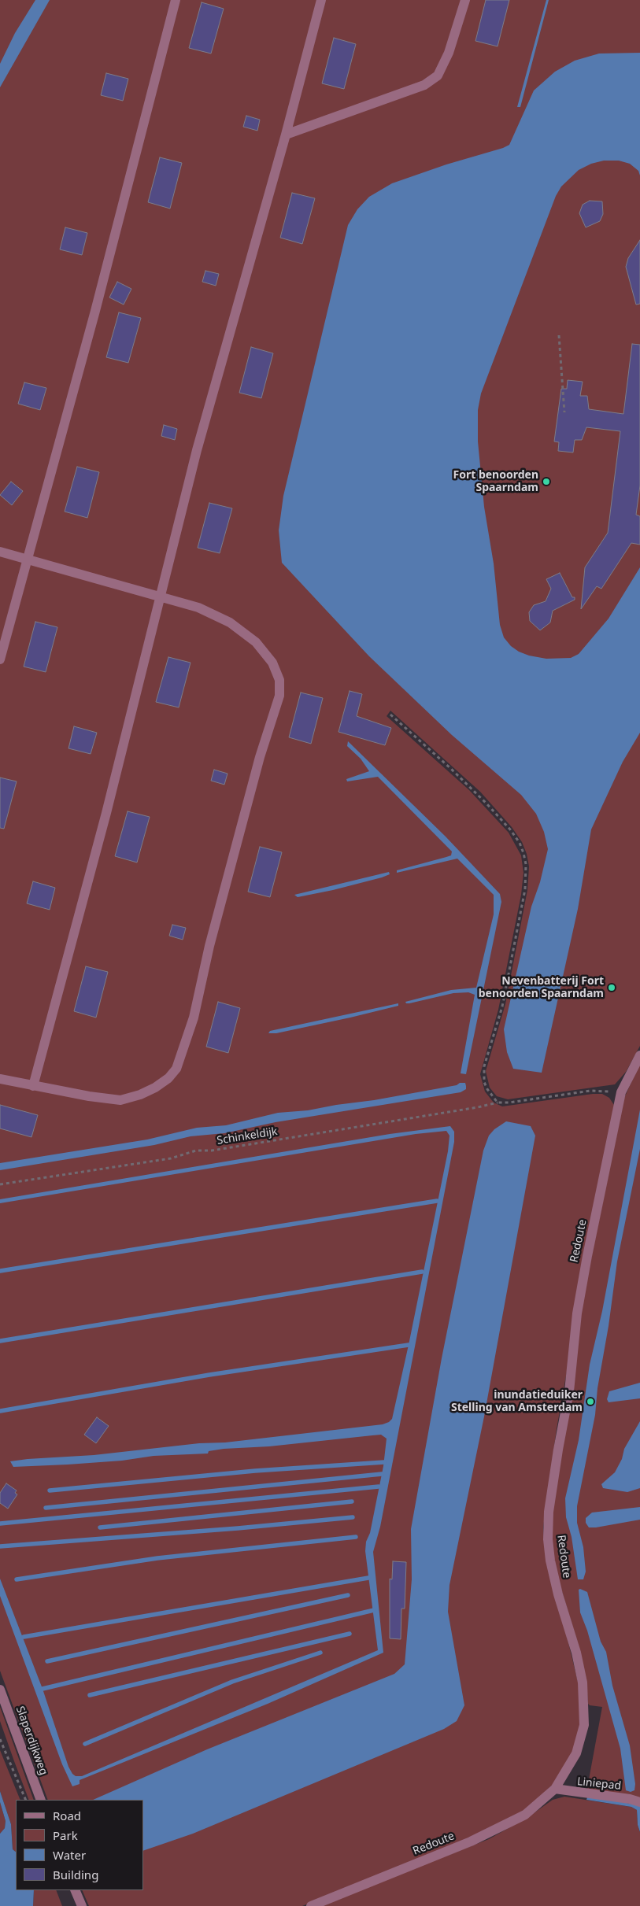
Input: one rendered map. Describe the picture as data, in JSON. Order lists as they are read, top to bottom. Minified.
{"streets":{"street":["Redoute","Slaperdijkweg","Liniepad"],"path":["Schinkeldijk"]},"crossings":[["Schinkeldijk","Redoute"],["Redoute","Liniepad"]],"places":["Fort benoorden Spaarndam","Nevenbatterij Fort benoorden Spaarndam","inundatieduiker Stelling van Amsterdam"],"legend":["Road","Park","Water","Building"]}
